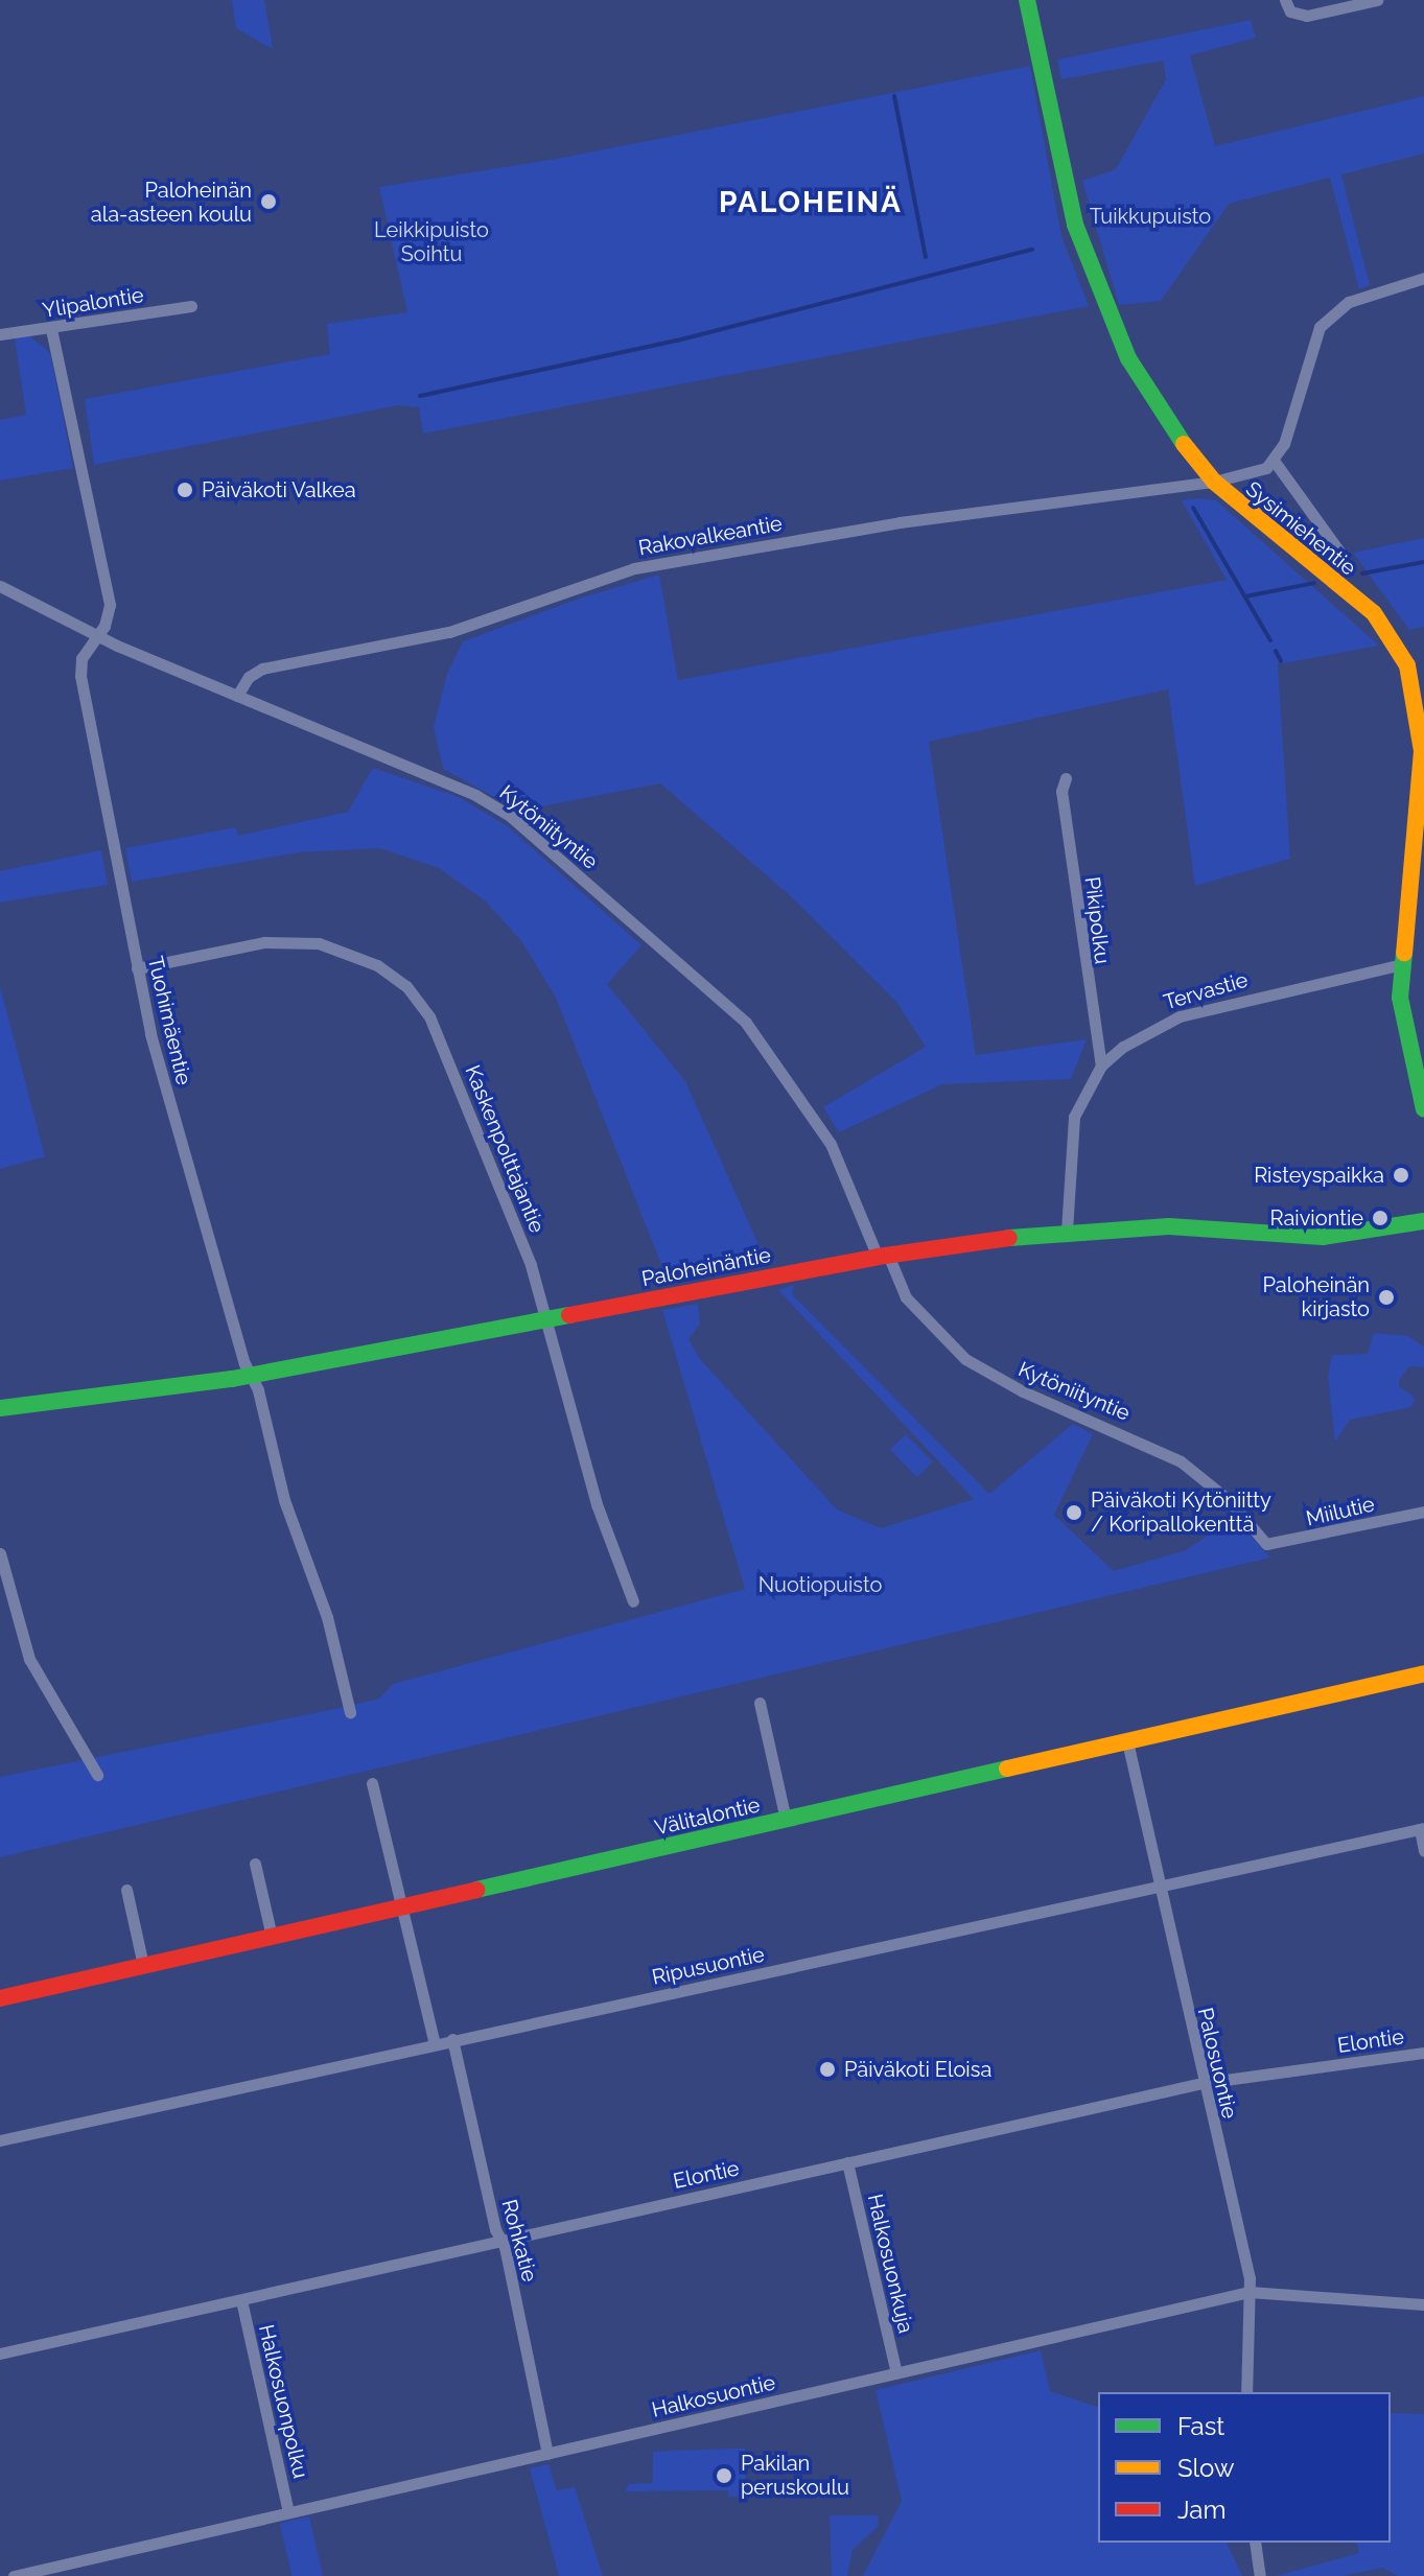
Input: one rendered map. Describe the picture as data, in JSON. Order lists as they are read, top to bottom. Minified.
{"streets":{"street":["Ylipalontie","Sysimiehentie","Rakovalkeantie","Kytöniityntie","Pikipolku","Tervastie","Tuohimäentie","Kaskenpolttajantie","Paloheinäntie","Miilutie","Välitalontie","Ripusuontie","Elontie","Palosuontie","Rohkatie","Halkosuonkuja","Halkosuontie","Halkosuonpolku"]},"crossings":[["Ylipalontie","Tuohimäentie"],["Sysimiehentie","Rakovalkeantie"],["Sysimiehentie","Tervastie"],["Rakovalkeantie","Kytöniityntie"],["Kytöniityntie","Tuohimäentie"],["Kytöniityntie","Paloheinäntie"],["Kytöniityntie","Miilutie"],["Pikipolku","Tervastie"],["Tervastie","Paloheinäntie"],["Tuohimäentie","Kaskenpolttajantie"],["Tuohimäentie","Paloheinäntie"],["Kaskenpolttajantie","Paloheinäntie"],["Välitalontie","Palosuontie"],["Ripusuontie","Palosuontie"],["Ripusuontie","Rohkatie"],["Elontie","Palosuontie"],["Elontie","Rohkatie"],["Elontie","Halkosuonkuja"],["Elontie","Halkosuonpolku"],["Palosuontie","Halkosuontie"],["Rohkatie","Halkosuontie"],["Halkosuonkuja","Halkosuontie"],["Halkosuontie","Halkosuonpolku"]],"districts":["PALOHEINÄ"],"parks":["Tuikkupuisto","Leikkipuisto Soihtu","Nuotiopuisto"],"places":["Paloheinän ala-asteen koulu","Päiväkoti Valkea","Risteyspaikka","Raiviontie","Paloheinän kirjasto","Päiväkoti Kytöniitty / Koripallokenttä","Päiväkoti Eloisa","Pakilan peruskoulu"],"legend":["Fast","Slow","Jam"]}
